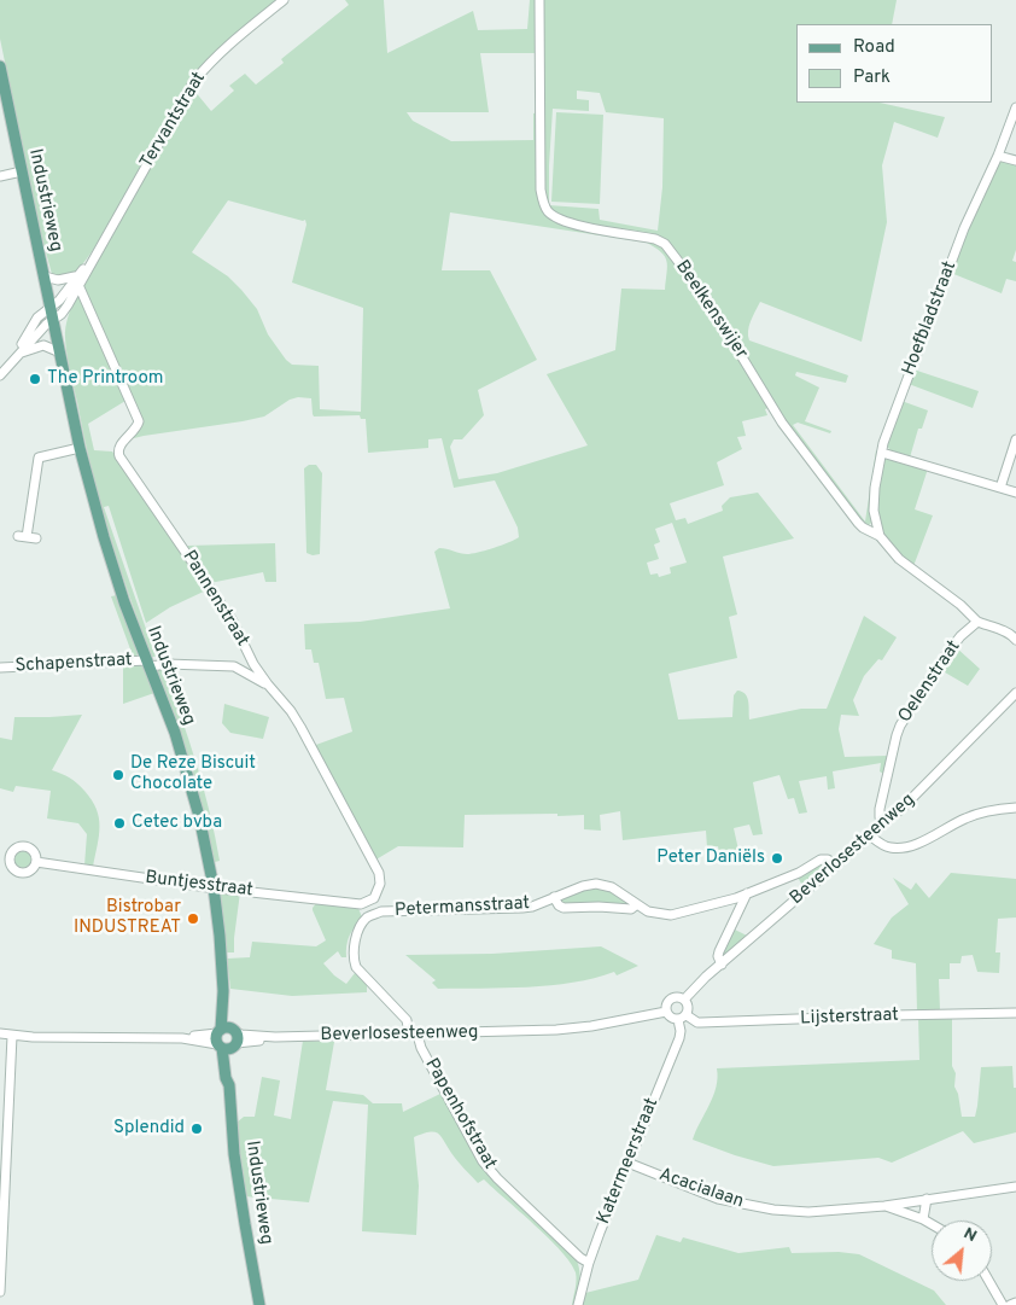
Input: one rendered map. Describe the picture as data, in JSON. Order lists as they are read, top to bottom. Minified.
{"streets":{"main road":["Industrieweg"],"street":["Tervantstraat","Beelkenswijer","Hoefbladstraat","Pannenstraat","Schapenstraat","Oelenstraat","Beverlosesteenweg","Buntjesstraat","Petermansstraat","Lijsterstraat","Papenhofstraat","Katermeerstraat","Acacialaan"]},"crossings":[["Tervantstraat","Industrieweg"],["Tervantstraat","Pannenstraat"],["Industrieweg","Schapenstraat"],["Industrieweg","Beverlosesteenweg"],["Industrieweg","Buntjesstraat"],["Beelkenswijer","Hoefbladstraat"],["Beelkenswijer","Oelenstraat"],["Pannenstraat","Schapenstraat"],["Oelenstraat","Beverlosesteenweg"],["Beverlosesteenweg","Petermansstraat"],["Beverlosesteenweg","Lijsterstraat"],["Beverlosesteenweg","Papenhofstraat"],["Beverlosesteenweg","Katermeerstraat"],["Lijsterstraat","Katermeerstraat"],["Papenhofstraat","Katermeerstraat"],["Katermeerstraat","Acacialaan"]],"places":["The Printroom","De Reze Biscuit Chocolate","Cetec bvba","Peter Daniëls","Bistrobar INDUSTREAT","Splendid"],"legend":["Road","Park"],"north":"top right"}
